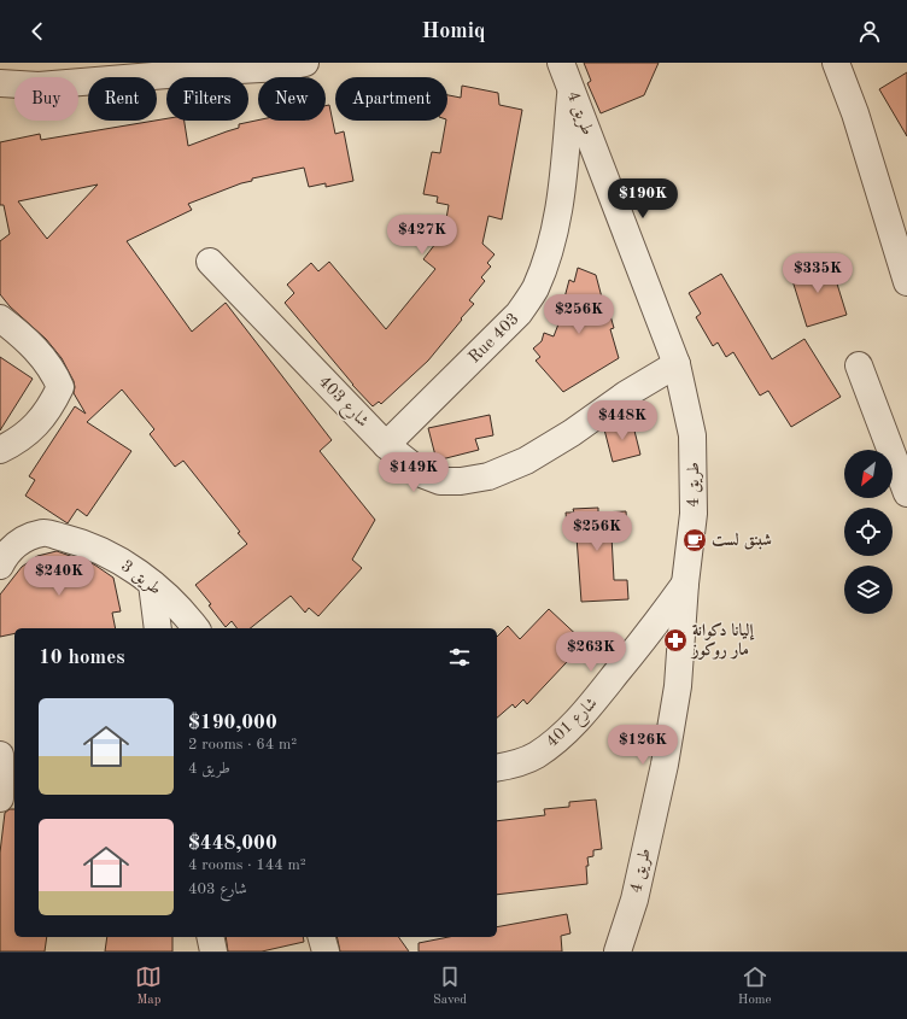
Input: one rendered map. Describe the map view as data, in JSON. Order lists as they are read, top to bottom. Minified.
{"streets":{"street":["طريق 4","Rue 403","شارع 403","طريق 3","شارع 401"]},"crossings":[["طريق 4","Rue 403"],["طريق 4","شارع 403"],["طريق 4","شارع 401"],["Rue 403","شارع 403"]],"places":{"cafe":["شبنق لست"],"pharmacy":["إليانا دكوانة مار روكوز"]},"north":"bottom left","page":{"header":"Homiq","chip":["Buy","Rent","Filters","New","Apartment"],"price":["$190K","$427K","$335K","$256K","$448K","$149K","$256K","$240K","$263K","$126K"],"heading":"10 homes","list":[{"name":"$190,000","note":"2 rooms · 64 m² · طريق 4"},{"name":"$448,000","note":"4 rooms · 144 m² · شارع 403"}],"tabs":["Map","Saved","Home"]}}
